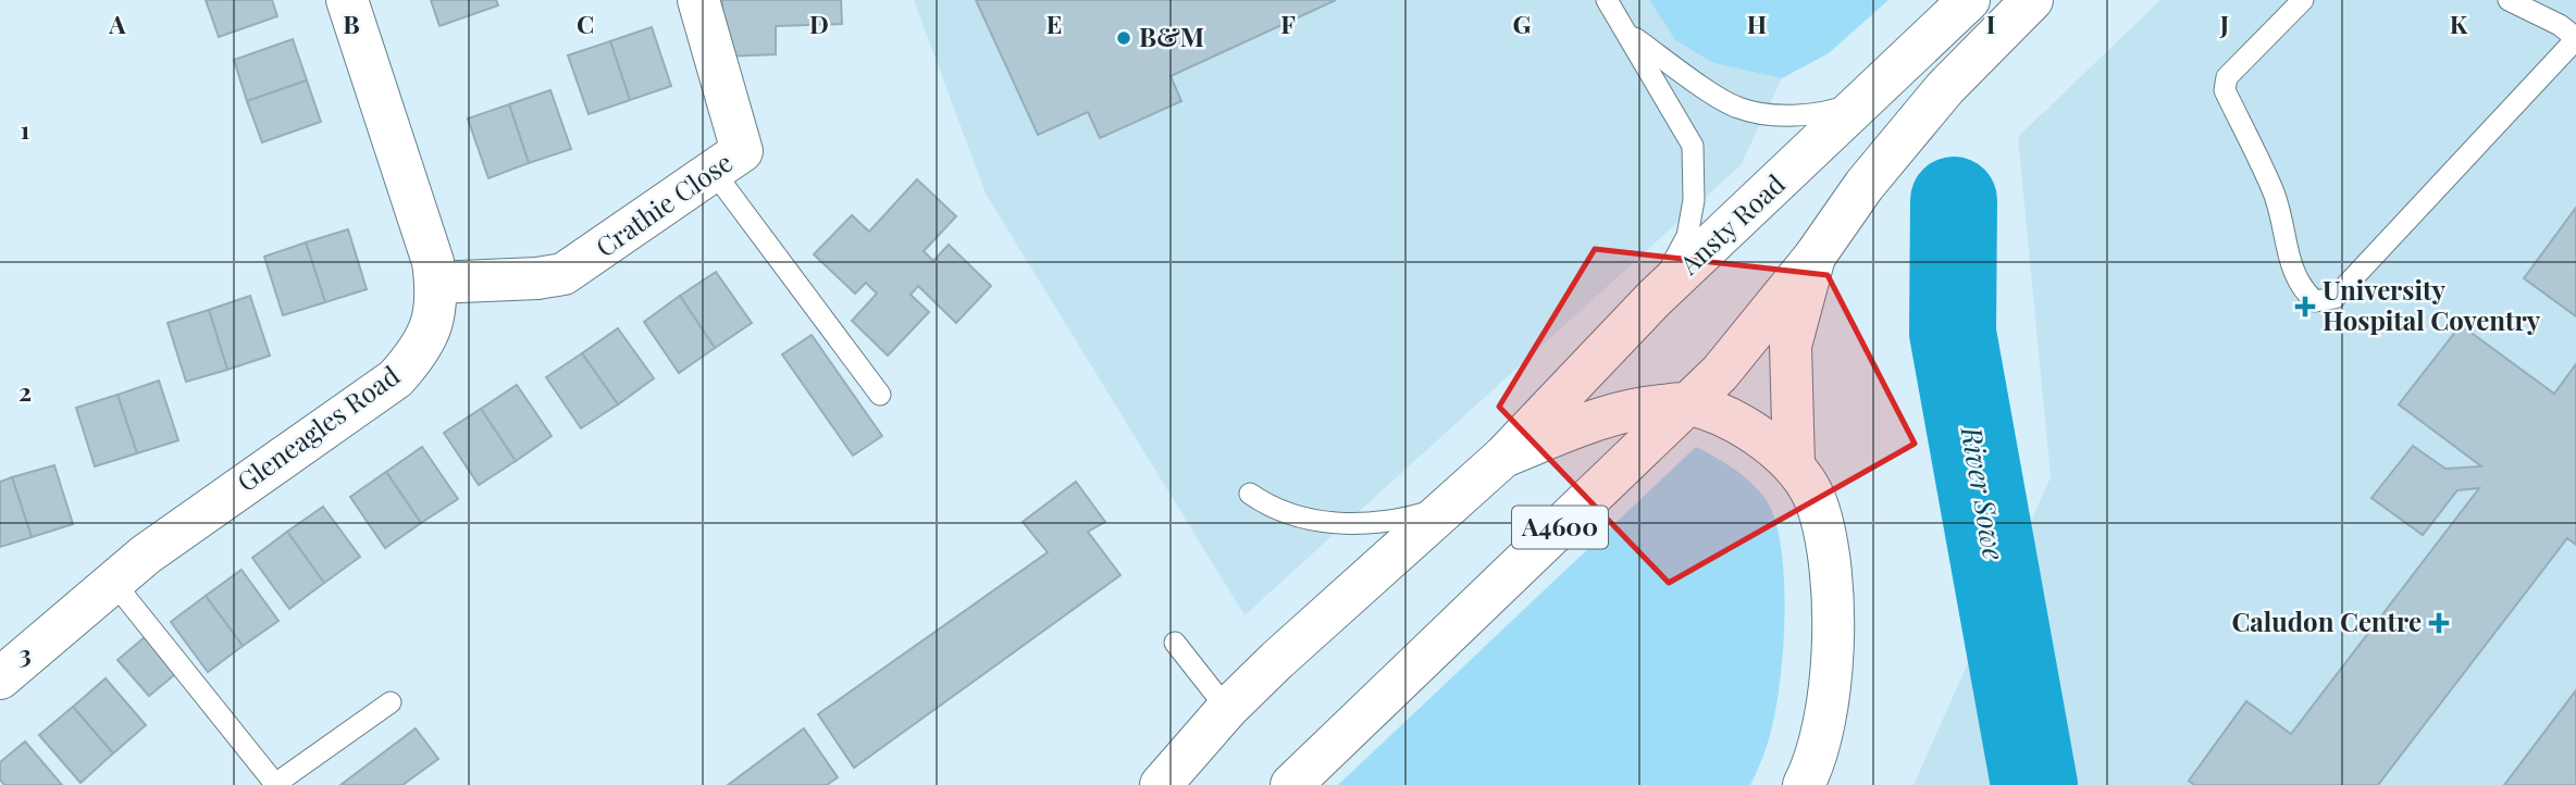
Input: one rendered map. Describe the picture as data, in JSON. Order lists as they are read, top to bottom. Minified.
{"streets":{"main road":["Crathie Close","Ansty Road","Gleneagles Road","A4600"]},"crossings":[["Crathie Close","Gleneagles Road"]],"water":["River Sowe"],"places":{"other":["B&M"],"health":["University Hospital Coventry","Caludon Centre"]},"grid":{"columns":["A","B","C","D","E","F","G","H","I","J","K"],"rows":["1","2","3"]}}
